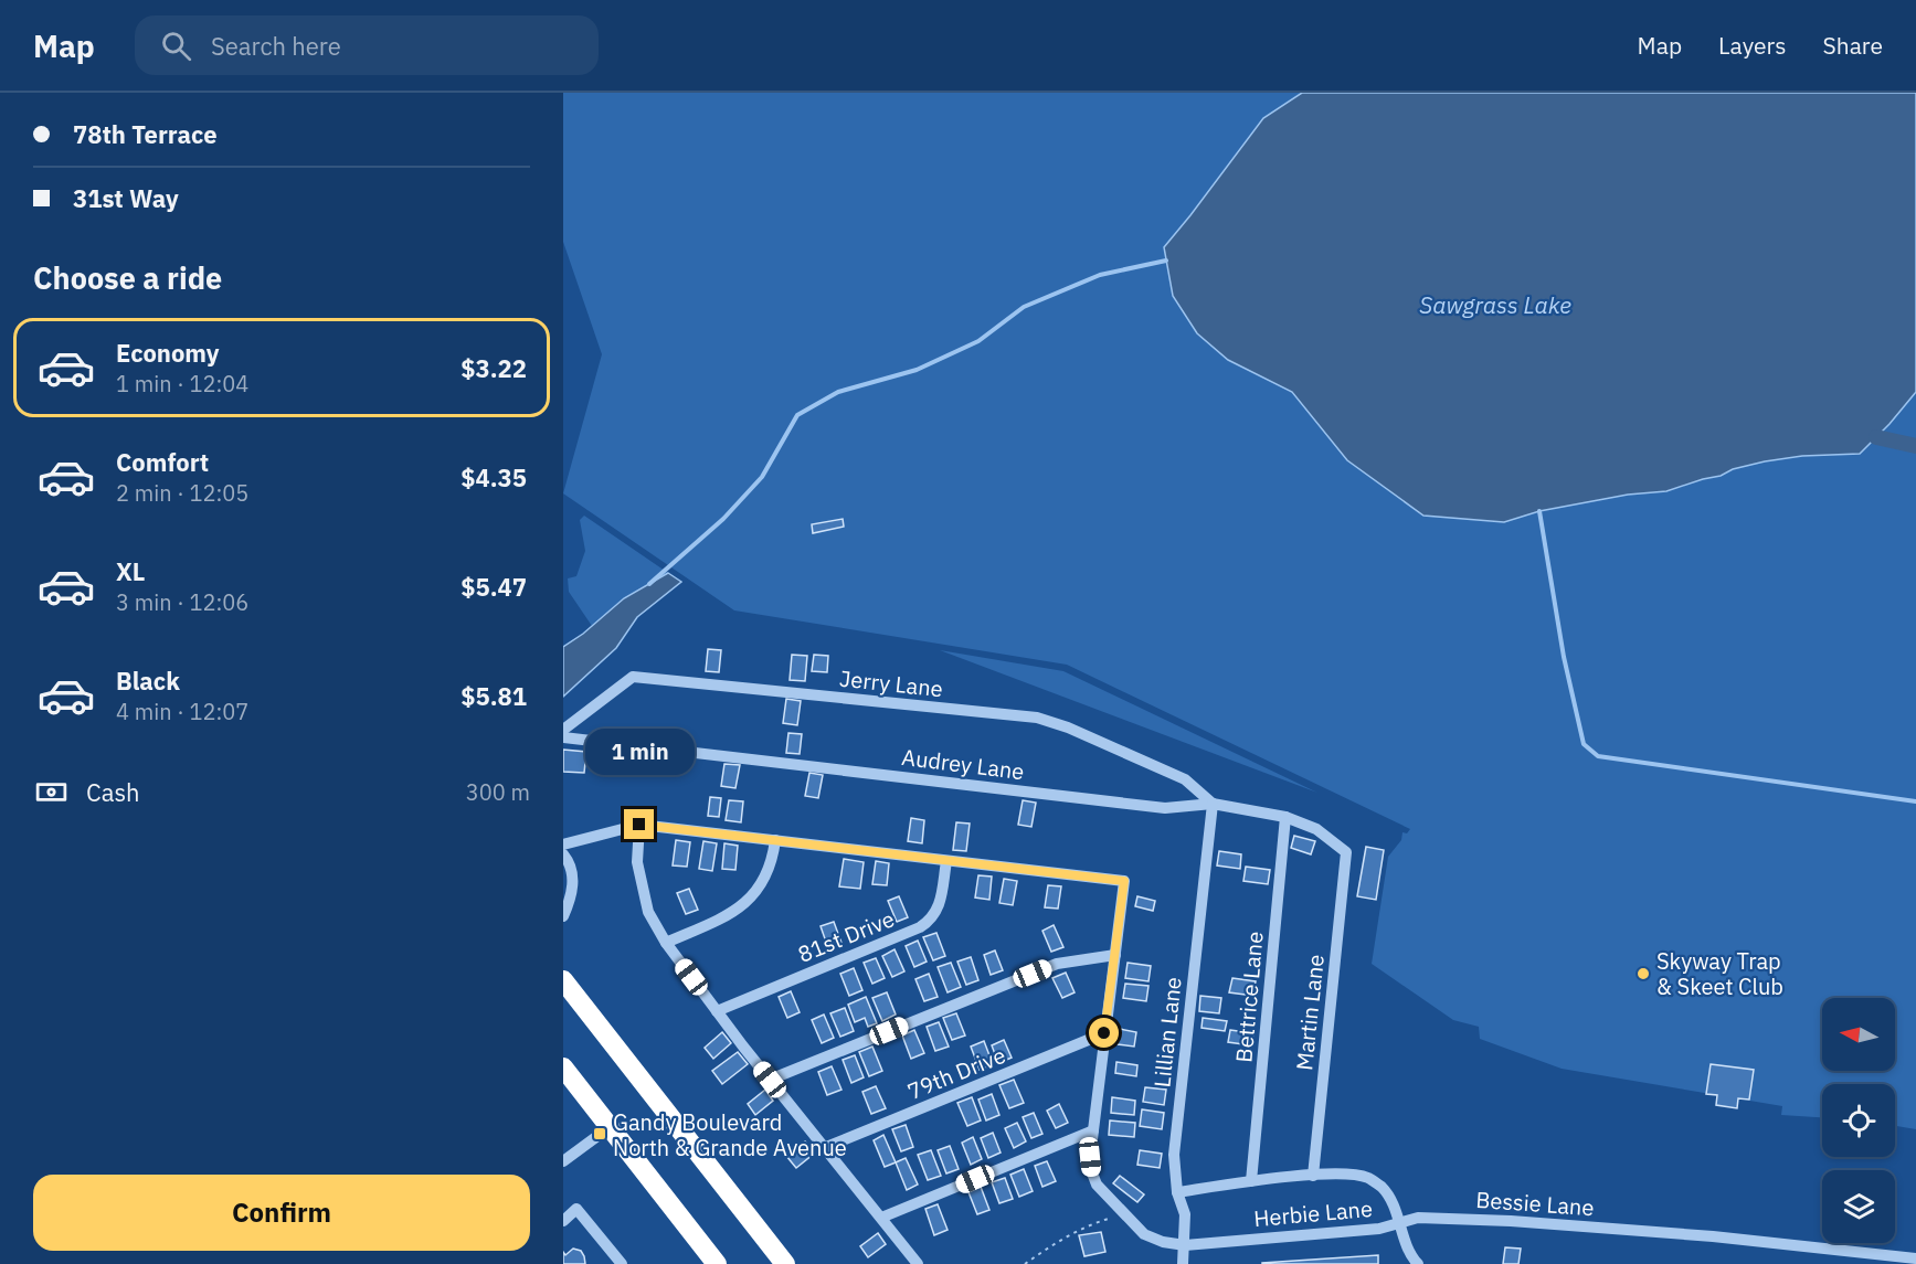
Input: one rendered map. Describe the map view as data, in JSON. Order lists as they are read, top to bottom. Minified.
{"streets":{"street":["Jerry Lane","Audrey Lane","81st Drive","Bettrice Lane","Martin Lane","Lillian Lane","79th Drive","Bessie Lane","Herbie Lane"]},"crossings":[["Jerry Lane","Audrey Lane"],["Jerry Lane","Lillian Lane"],["Audrey Lane","Bettrice Lane"],["Audrey Lane","Martin Lane"],["Audrey Lane","Lillian Lane"],["81st Drive","Herbie Lane"],["Lillian Lane","Herbie Lane"],["79th Drive","Herbie Lane"],["Bessie Lane","Herbie Lane"]],"water":["Sawgrass Lake"],"places":{"other":["Skyway Trap & Skeet Club"],"transit":["Gandy Boulevard North & Grande Avenue"]},"north":"left","page":{"header":"Map","search":"Search here","nav":["Map","Layers","Share"],"banner":["78th Terrace","31st Way"],"heading":"Choose a ride","list":[{"name":"Economy","note":"1 min · 12:04","value":"$3.22"},{"name":"Comfort","note":"2 min · 12:05","value":"$4.35"},{"name":"XL","note":"3 min · 12:06","value":"$5.47"},{"name":"Black","note":"4 min · 12:07","value":"$5.81"}],"bubble":"1 min","pay":["Cash","300 m"],"buttons":"Confirm"}}
